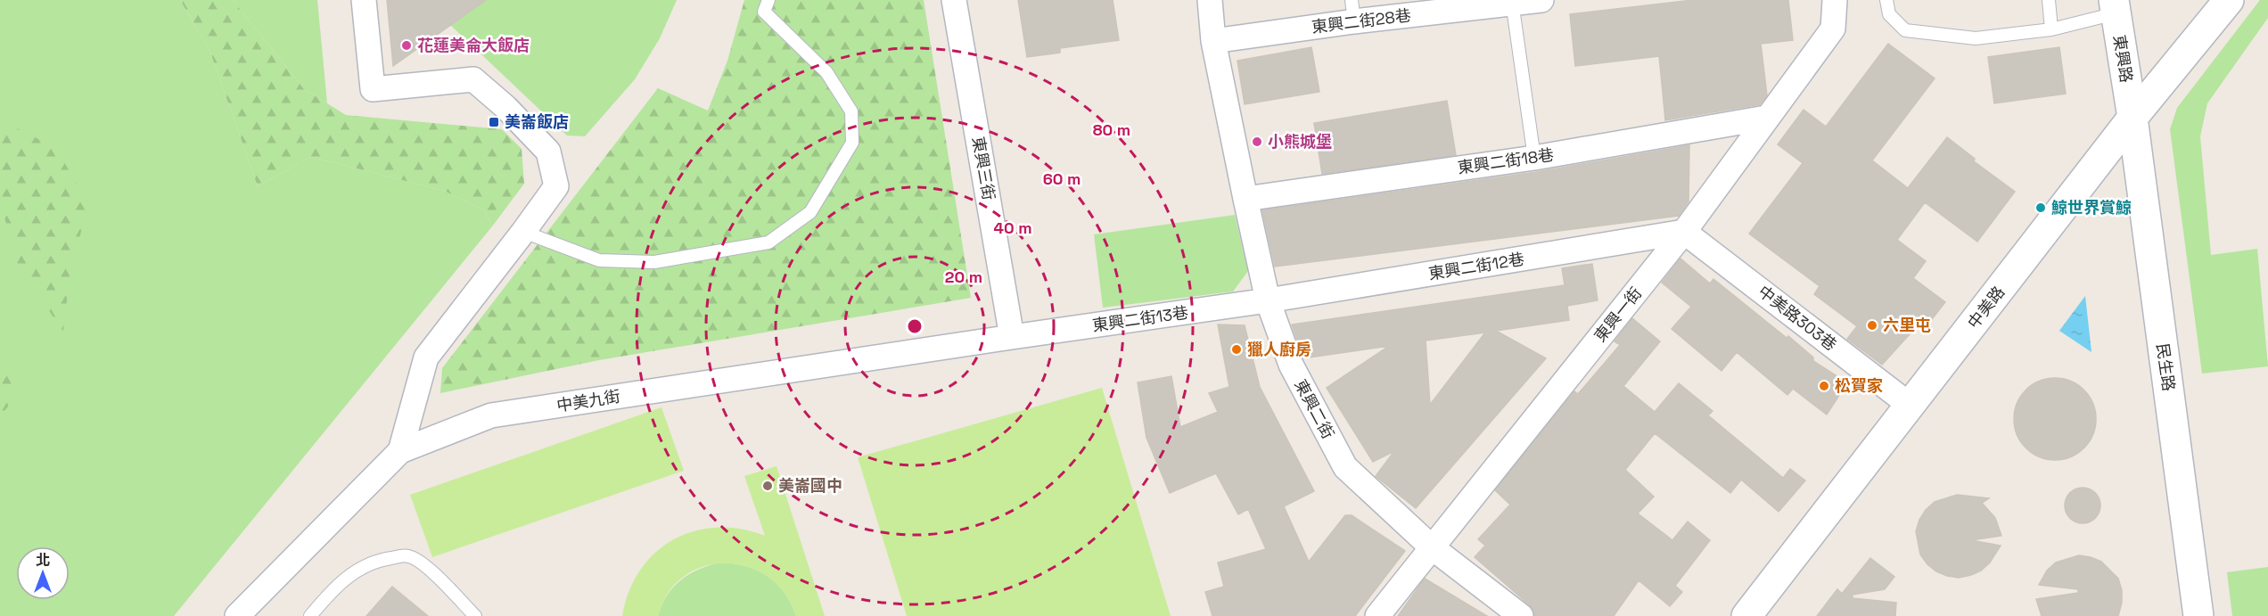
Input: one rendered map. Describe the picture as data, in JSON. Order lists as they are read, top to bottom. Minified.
{"streets":{"street":["東興二街28巷","東興路","東興二街18巷","東興三街","東興二街12巷","中美路","東興一街","中美路303巷","東興二街13巷","民生路","中美九街","東興二街"]},"crossings":[["東興二街28巷","東興二街"],["東興路","中美路"],["東興路","民生路"],["東興二街18巷","東興一街"],["東興二街18巷","東興二街"],["東興三街","東興二街13巷"],["東興三街","中美九街"],["東興二街12巷","東興一街"],["東興二街12巷","中美路303巷"],["東興二街12巷","東興二街13巷"],["東興二街12巷","東興二街"],["中美路","中美路303巷"],["中美路","民生路"],["東興一街","中美路303巷"],["東興一街","東興二街"],["東興二街13巷","中美九街"],["東興二街13巷","東興二街"]],"places":{"other":["花蓮美侖大飯店","小熊城堡","鯨世界賞鯨","六里屯","獵人廚房","松賀家","美崙國中"],"transit":["美崙飯店"]},"north":"top","rings":["80 m","60 m","40 m","20 m"]}
